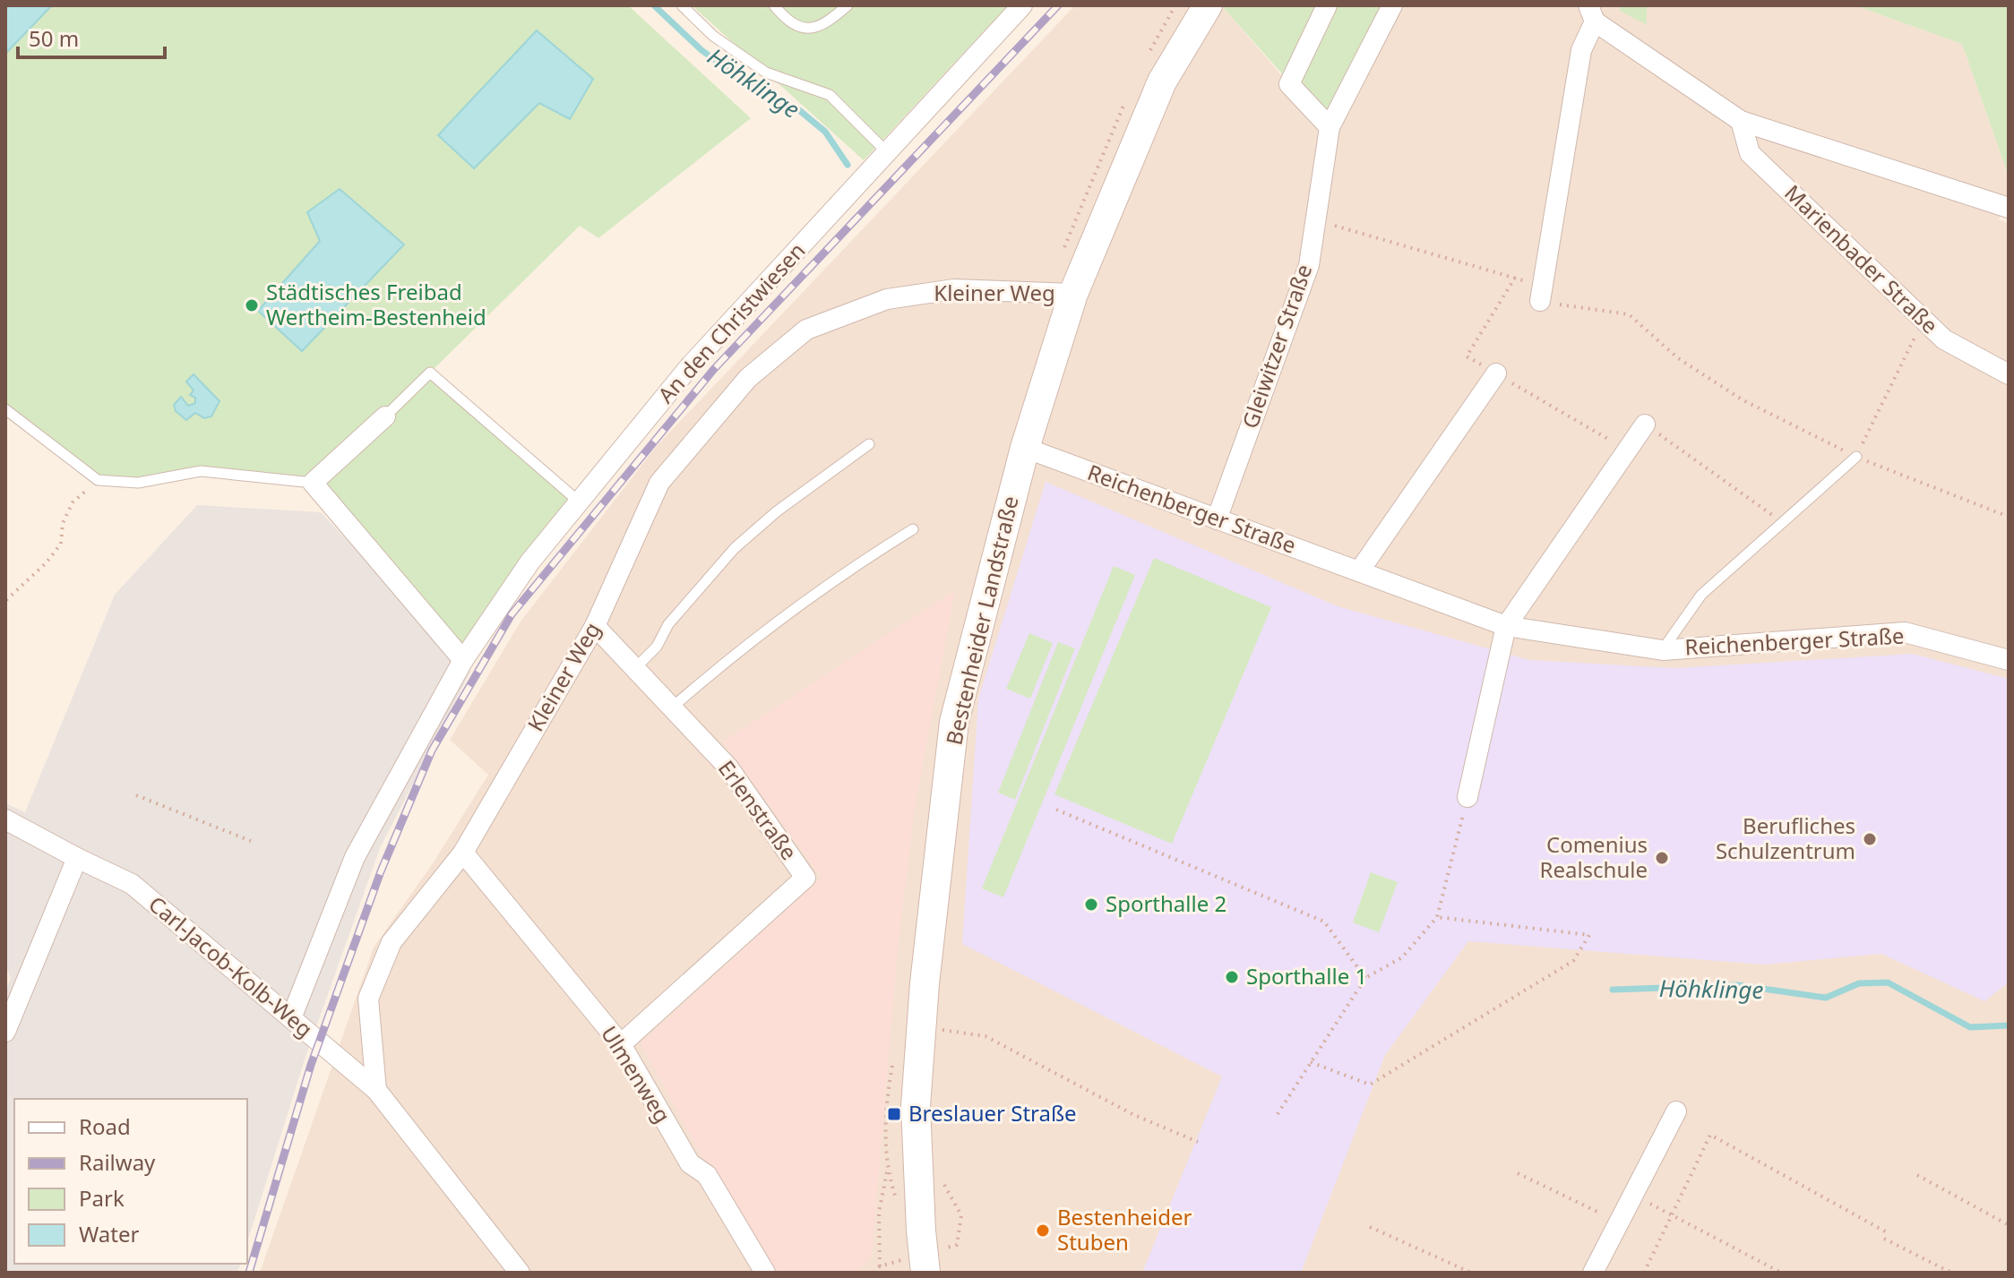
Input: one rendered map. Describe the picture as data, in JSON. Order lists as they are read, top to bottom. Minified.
{"streets":{"main road":["Bestenheider Landstraße"],"street":["Marienbader Straße","Kleiner Weg","An den Christwiesen","Gleiwitzer Straße","Reichenberger Straße","Erlenstraße","Carl-Jacob-Kolb-Weg","Ulmenweg"]},"crossings":[["Marienbader Straße","Reichenberger Straße"],["Kleiner Weg","Bestenheider Landstraße"],["Kleiner Weg","Erlenstraße"],["Kleiner Weg","Carl-Jacob-Kolb-Weg"],["Kleiner Weg","Ulmenweg"],["An den Christwiesen","Carl-Jacob-Kolb-Weg"],["Gleiwitzer Straße","Reichenberger Straße"],["Reichenberger Straße","Bestenheider Landstraße"],["Erlenstraße","Ulmenweg"]],"water":["Höhklinge"],"places":{"other":["Städtisches Freibad Wertheim-Bestenheid","Berufliches Schulzentrum","Comenius Realschule","Sporthalle 2","Sporthalle 1","Bestenheider Stuben"],"transit":["Breslauer Straße"]},"legend":["Road","Railway","Park","Water"],"scale_bar":"50 m"}
